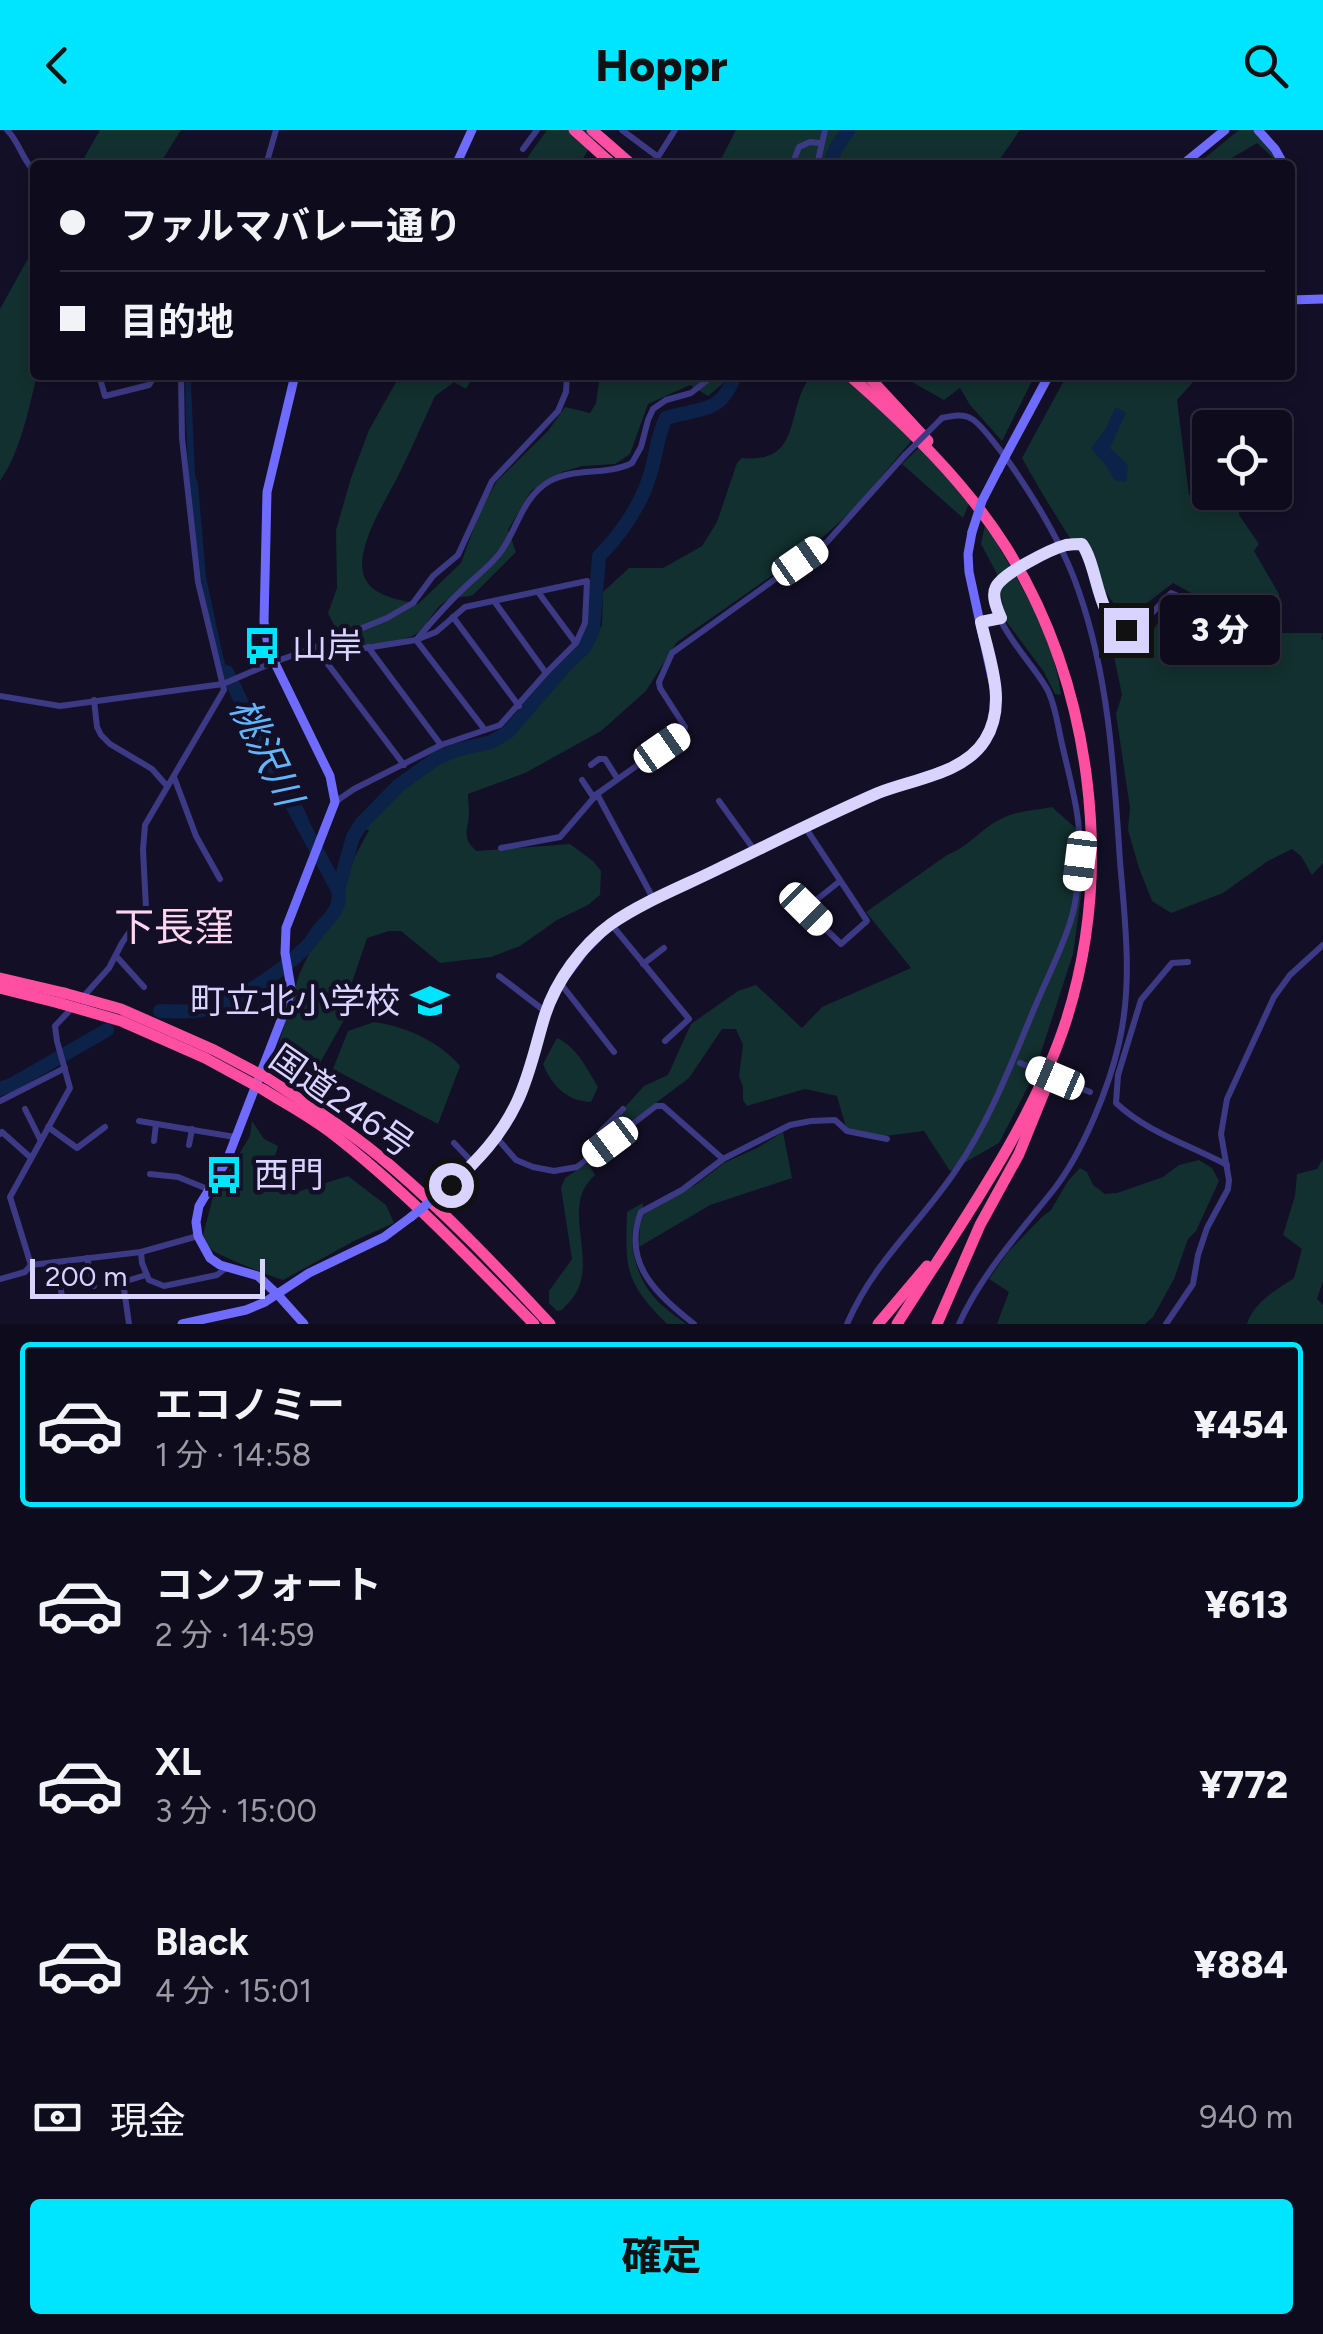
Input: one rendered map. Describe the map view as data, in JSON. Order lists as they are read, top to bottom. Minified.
{"streets":{"highway":["国道246号"]},"districts":["下長窪"],"water":["桃沢川"],"places":{"bus stop":["山岸","西門"],"school or university":["町立北小学校"]},"scale_bar":"200 m","page":{"header":"Hoppr","banner":["ファルマバレー通り","目的地"],"bubble":"3 分","scale":"200 m","list":[{"name":"エコノミー","note":"1 分 · 14:58","value":"¥454"},{"name":"コンフォート","note":"2 分 · 14:59","value":"¥613"},{"name":"XL","note":"3 分 · 15:00","value":"¥772"},{"name":"Black","note":"4 分 · 15:01","value":"¥884"}],"pay":["現金","940 m"],"buttons":"確定"}}
